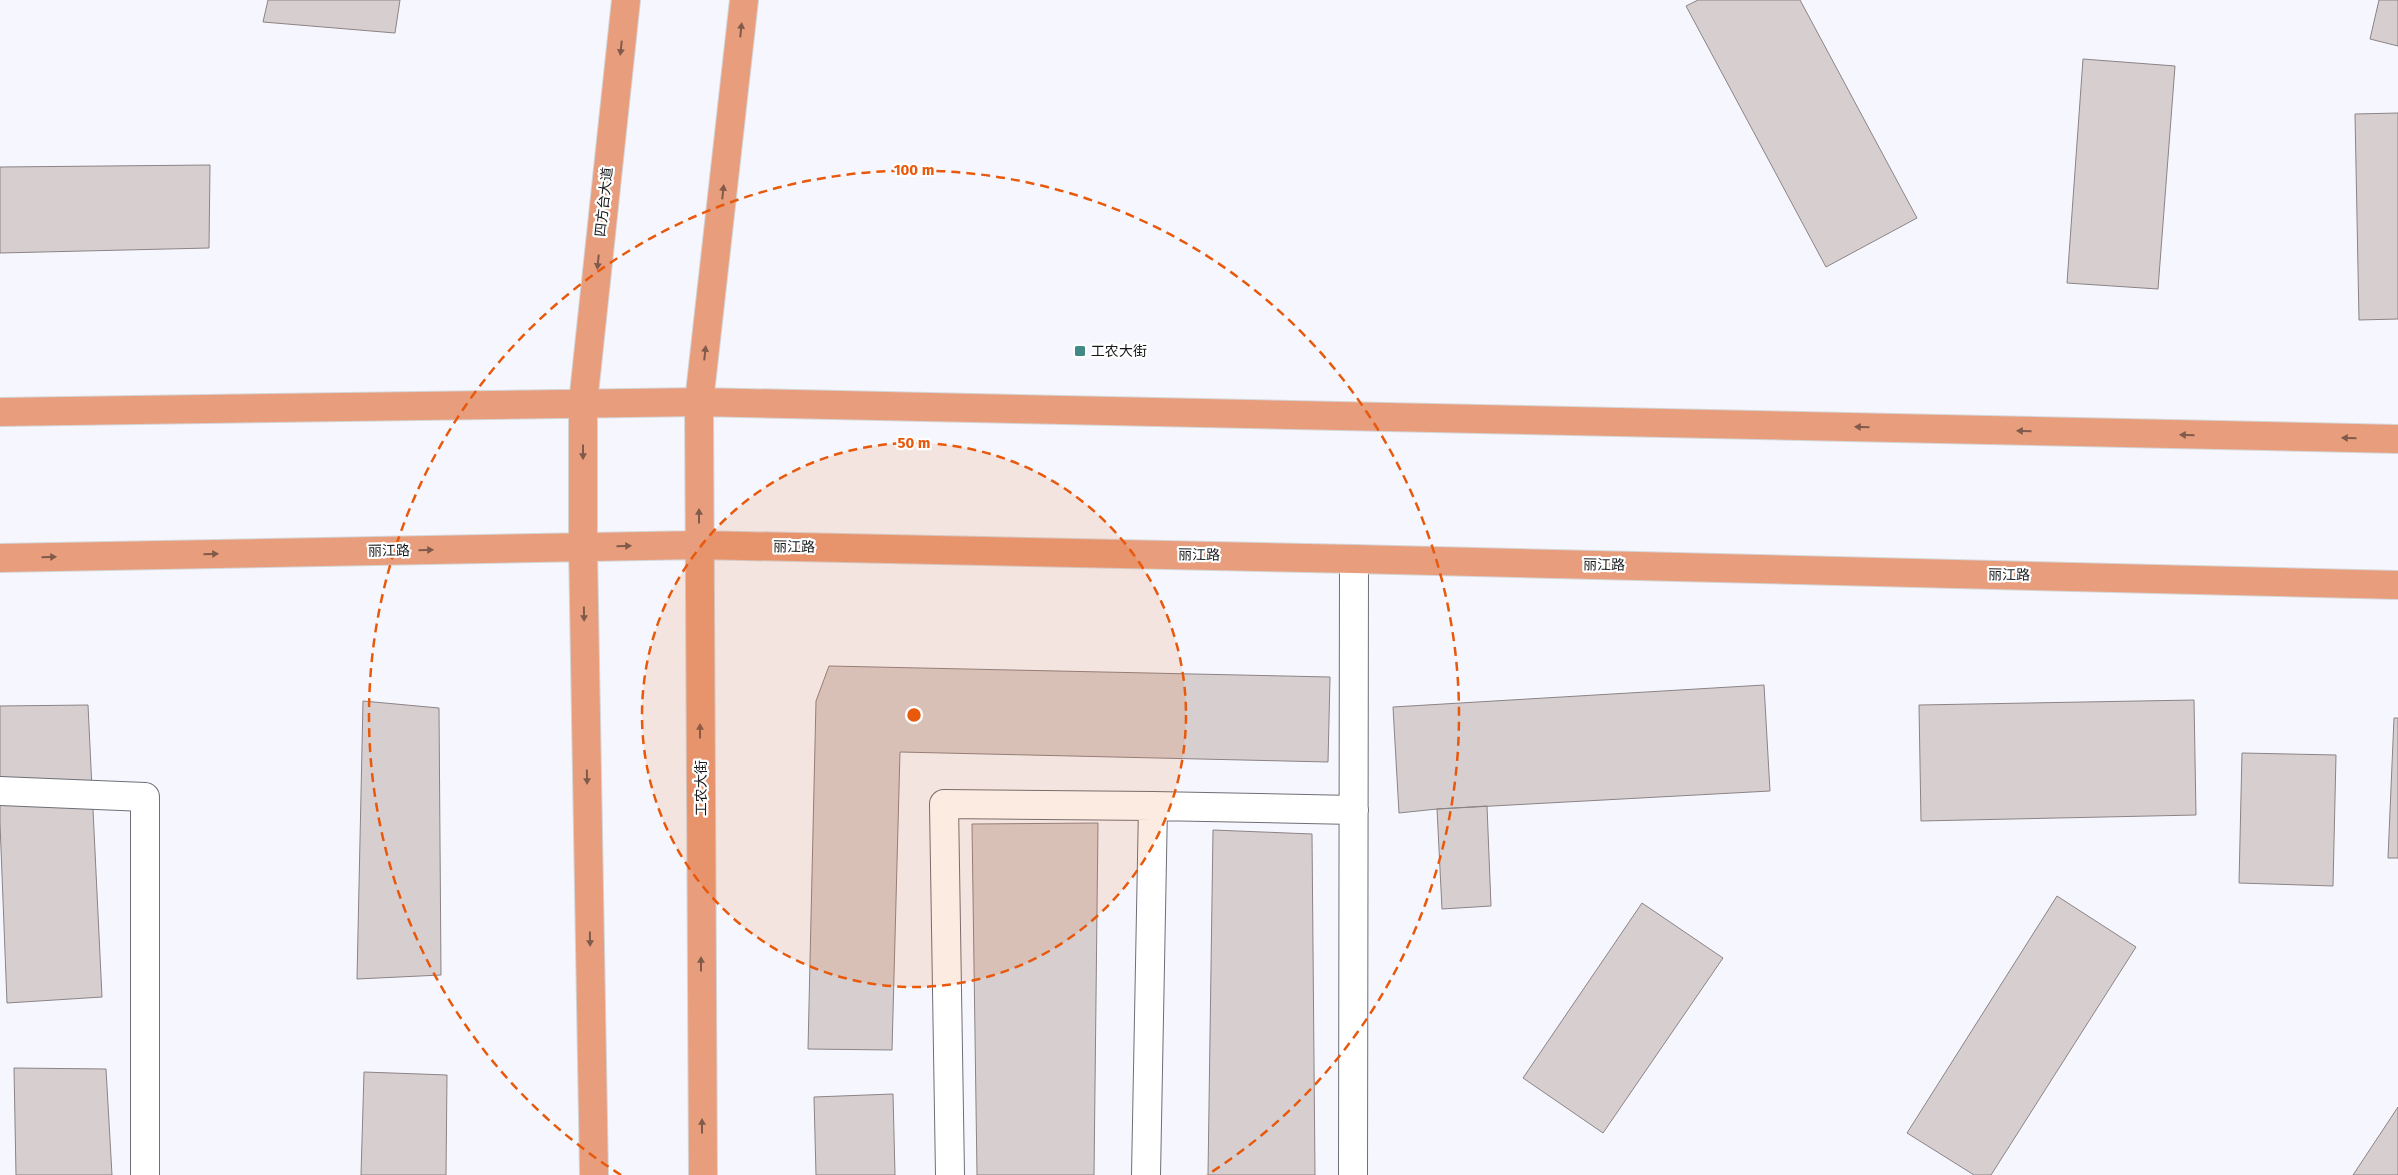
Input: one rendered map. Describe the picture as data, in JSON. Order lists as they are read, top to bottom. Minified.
{"streets":{"main road":["四方台大道","丽江路","工农大街"]},"crossings":[["丽江路","工农大街"]],"places":{"transit":["工农大街"]},"rings":["100 m","50 m"]}
